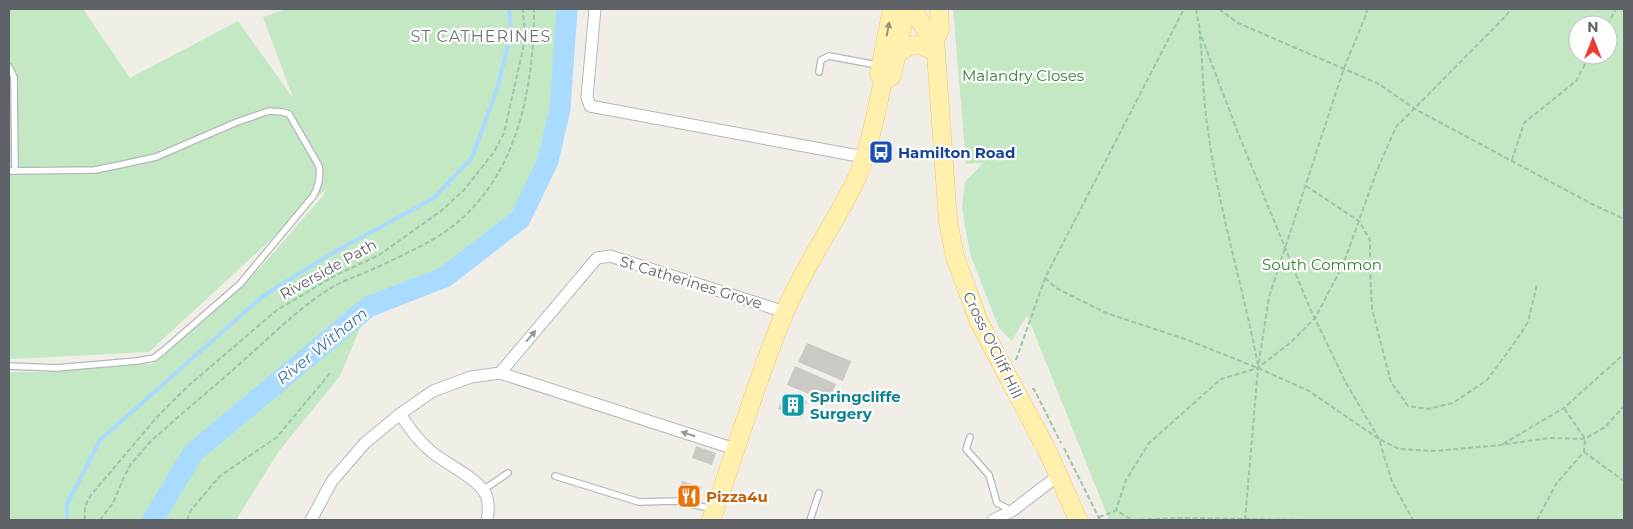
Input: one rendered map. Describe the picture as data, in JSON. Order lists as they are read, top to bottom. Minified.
{"streets":{"main road":["Cross O'Cliff Hill"],"street":["St Catherines Grove"],"path":["Riverside Path"]},"one_way":["St Catherines Grove"],"districts":["ST CATHERINES"],"water":["River Witham"],"parks":["Malandry Closes","South Common"],"places":{"bus stop":["Hamilton Road"],"building":["Springcliffe Surgery"],"restaurant":["Pizza4u"]},"north":"top"}
